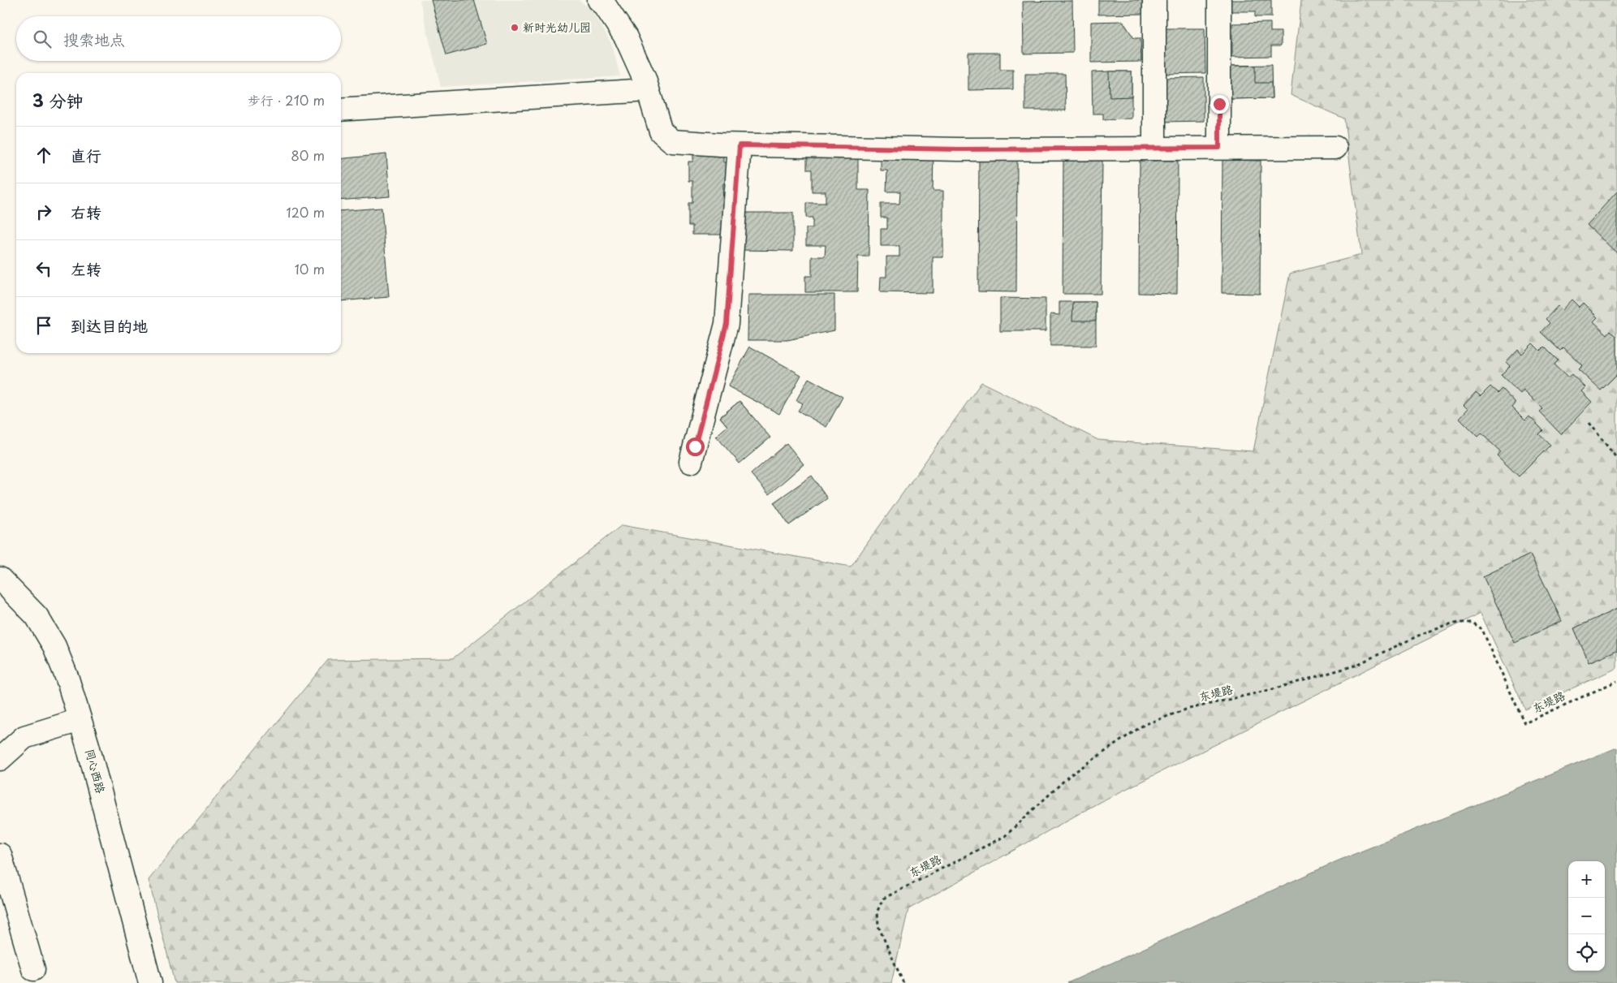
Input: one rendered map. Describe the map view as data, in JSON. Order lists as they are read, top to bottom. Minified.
{"streets":{"street":["同心西路"],"path":["东堤路"]},"places":["新时光幼儿园"],"page":{"search":"搜索地点","heading":["3 分钟","步行 · 210 m"],"list":[["直行","80 m"],["右转","120 m"],["左转","10 m"],"到达目的地"],"map_buttons":["+","−"]}}
